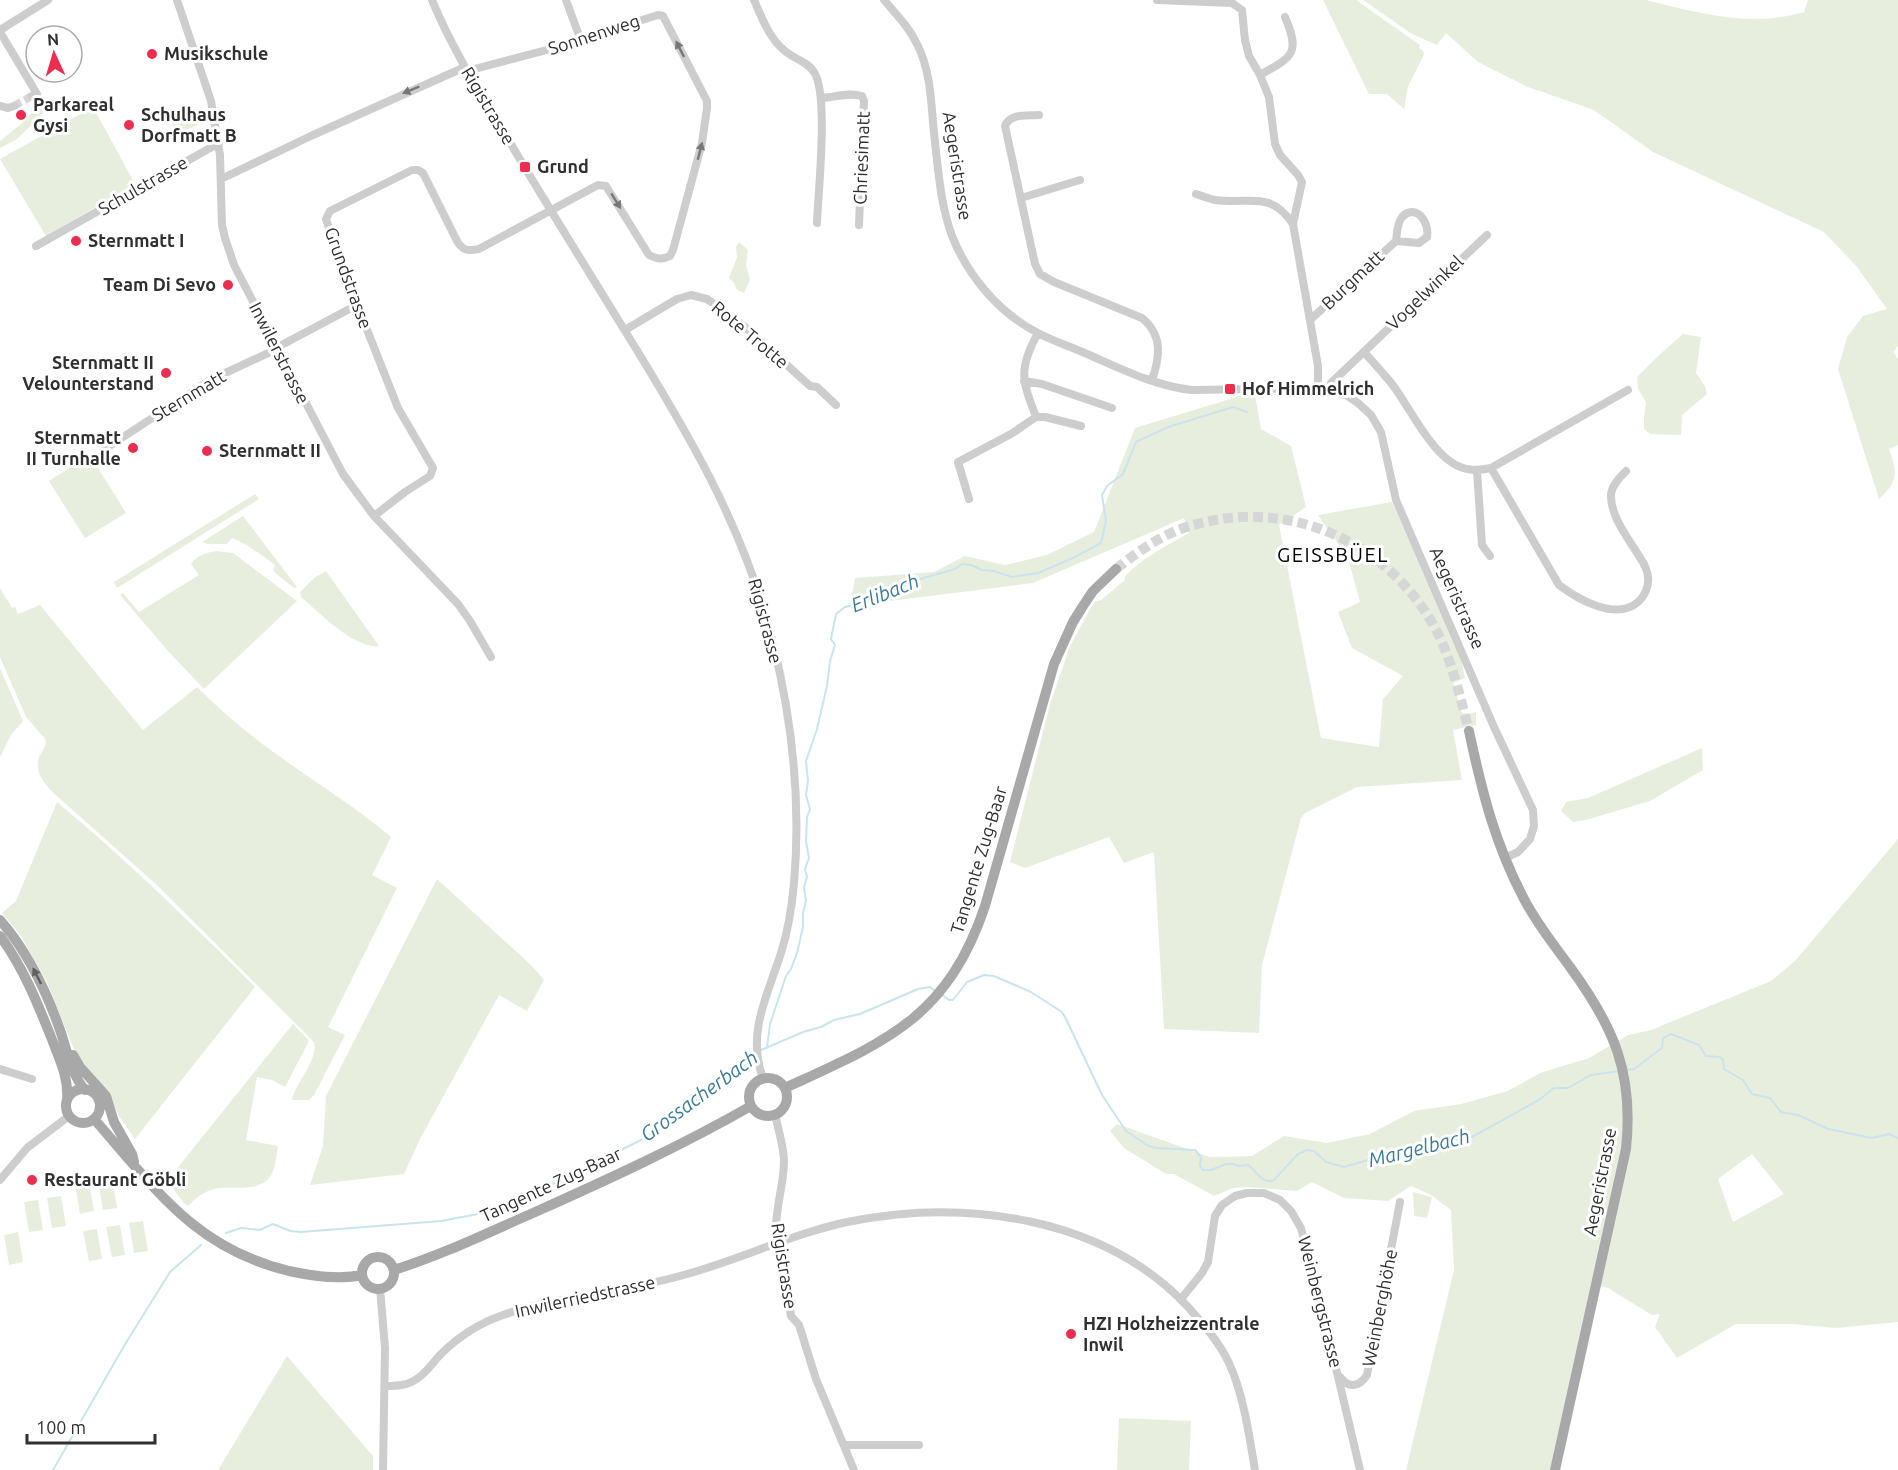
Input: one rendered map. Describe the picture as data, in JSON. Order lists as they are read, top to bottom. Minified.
{"streets":{"main road":["Aegeristrasse","Tangente Zug-Baar"],"street":["Sonnenweg","Rigistrasse","Chriesimatt","Schulstrasse","Grundstrasse","Burgmatt","Vogelwinkel","Rote Trotte","Inwilerstrasse","Sternmatt","Inwilerriedstrasse","Weinbergstrasse","Weinberghöhe"]},"crossings":[["Sonnenweg","Rigistrasse"],["Sonnenweg","Grundstrasse"],["Sonnenweg","Inwilerstrasse"],["Rigistrasse","Grundstrasse"],["Rigistrasse","Rote Trotte"],["Rigistrasse","Tangente Zug-Baar"],["Rigistrasse","Inwilerriedstrasse"],["Aegeristrasse","Burgmatt"],["Aegeristrasse","Vogelwinkel"],["Schulstrasse","Inwilerstrasse"],["Grundstrasse","Inwilerstrasse"],["Grundstrasse","Sternmatt"],["Inwilerstrasse","Sternmatt"],["Inwilerriedstrasse","Weinbergstrasse"],["Weinbergstrasse","Weinberghöhe"]],"districts":["GEISSBÜEL"],"water":["Erlibach","Grossacherbach","Margelbach"],"places":{"other":["Musikschule","Parkareal Gysi","Schulhaus Dorfmatt B","Sternmatt I","Team Di Sevo","Sternmatt II Velounterstand","Sternmatt II Turnhalle","Sternmatt II","Restaurant Göbli","HZI Holzheizzentrale Inwil"],"transit":["Grund","Hof Himmelrich"]},"scale_bar":"100 m","north":"top"}
